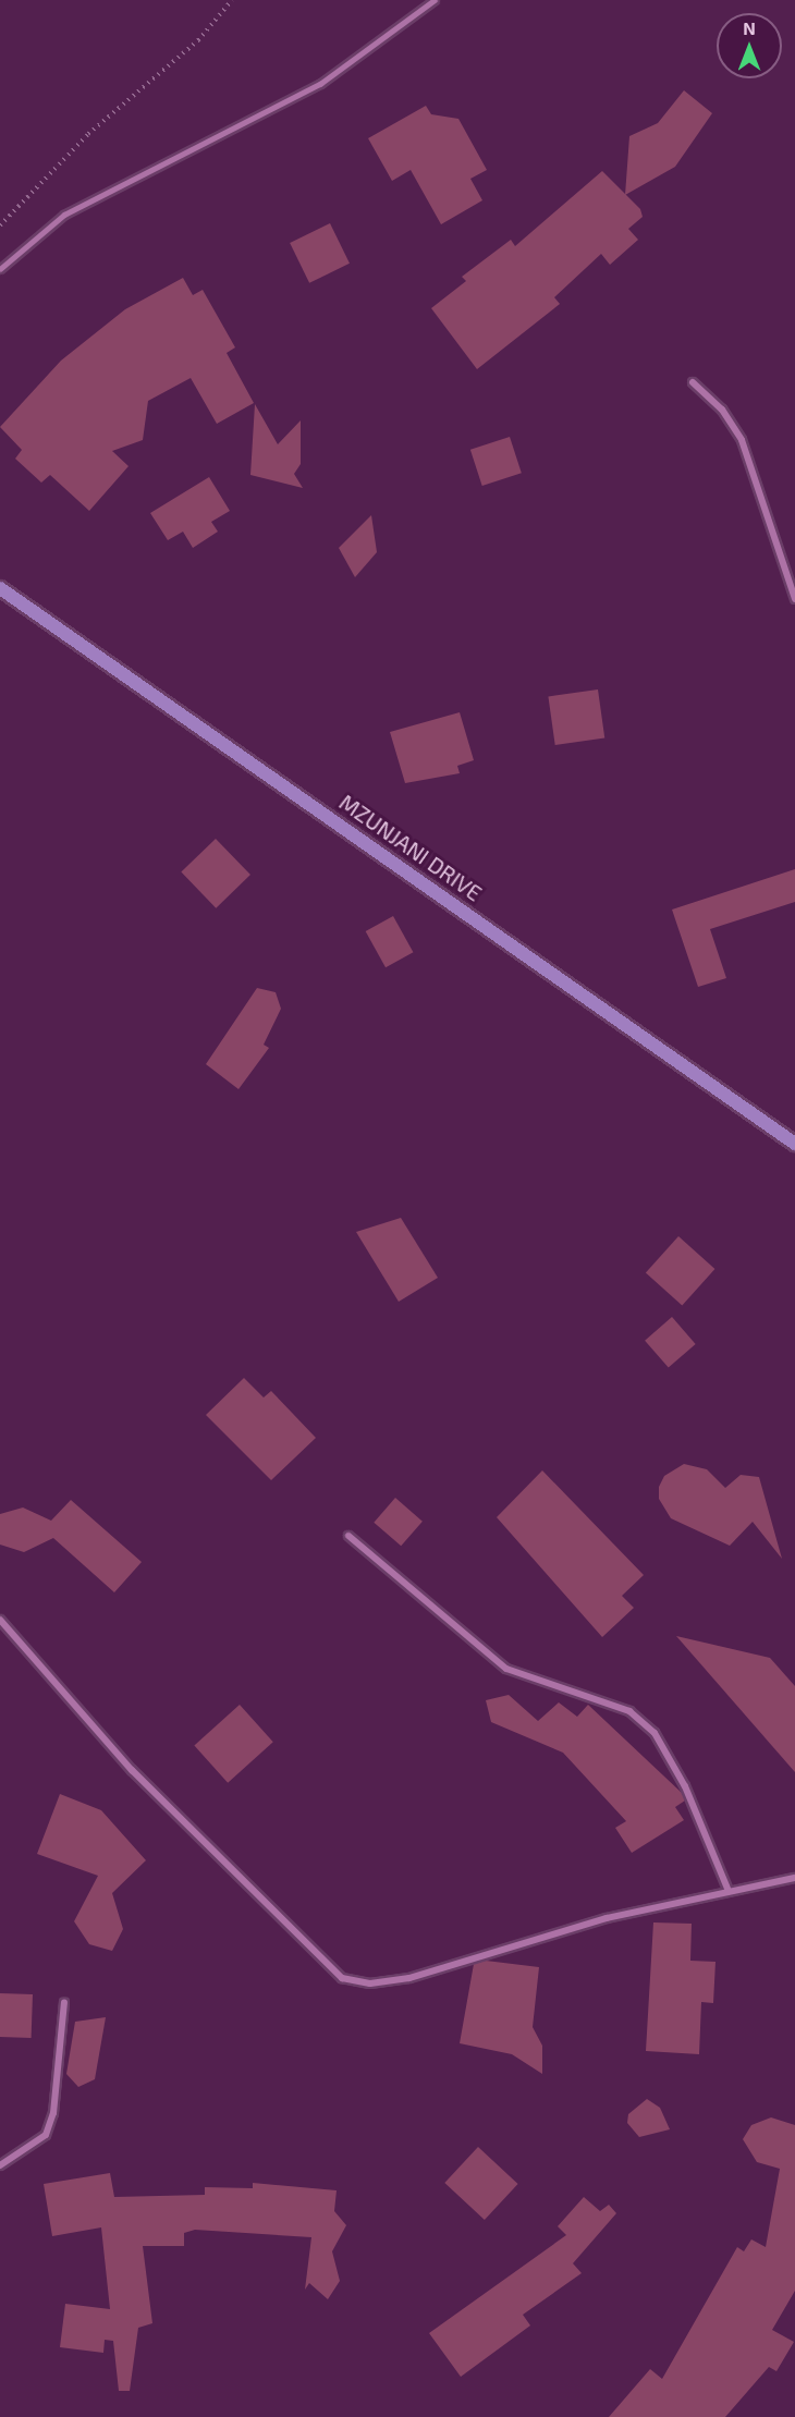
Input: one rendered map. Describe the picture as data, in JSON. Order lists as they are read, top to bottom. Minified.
{"streets":{"main road":["MZUNJANI DRIVE"]},"north":"top"}
